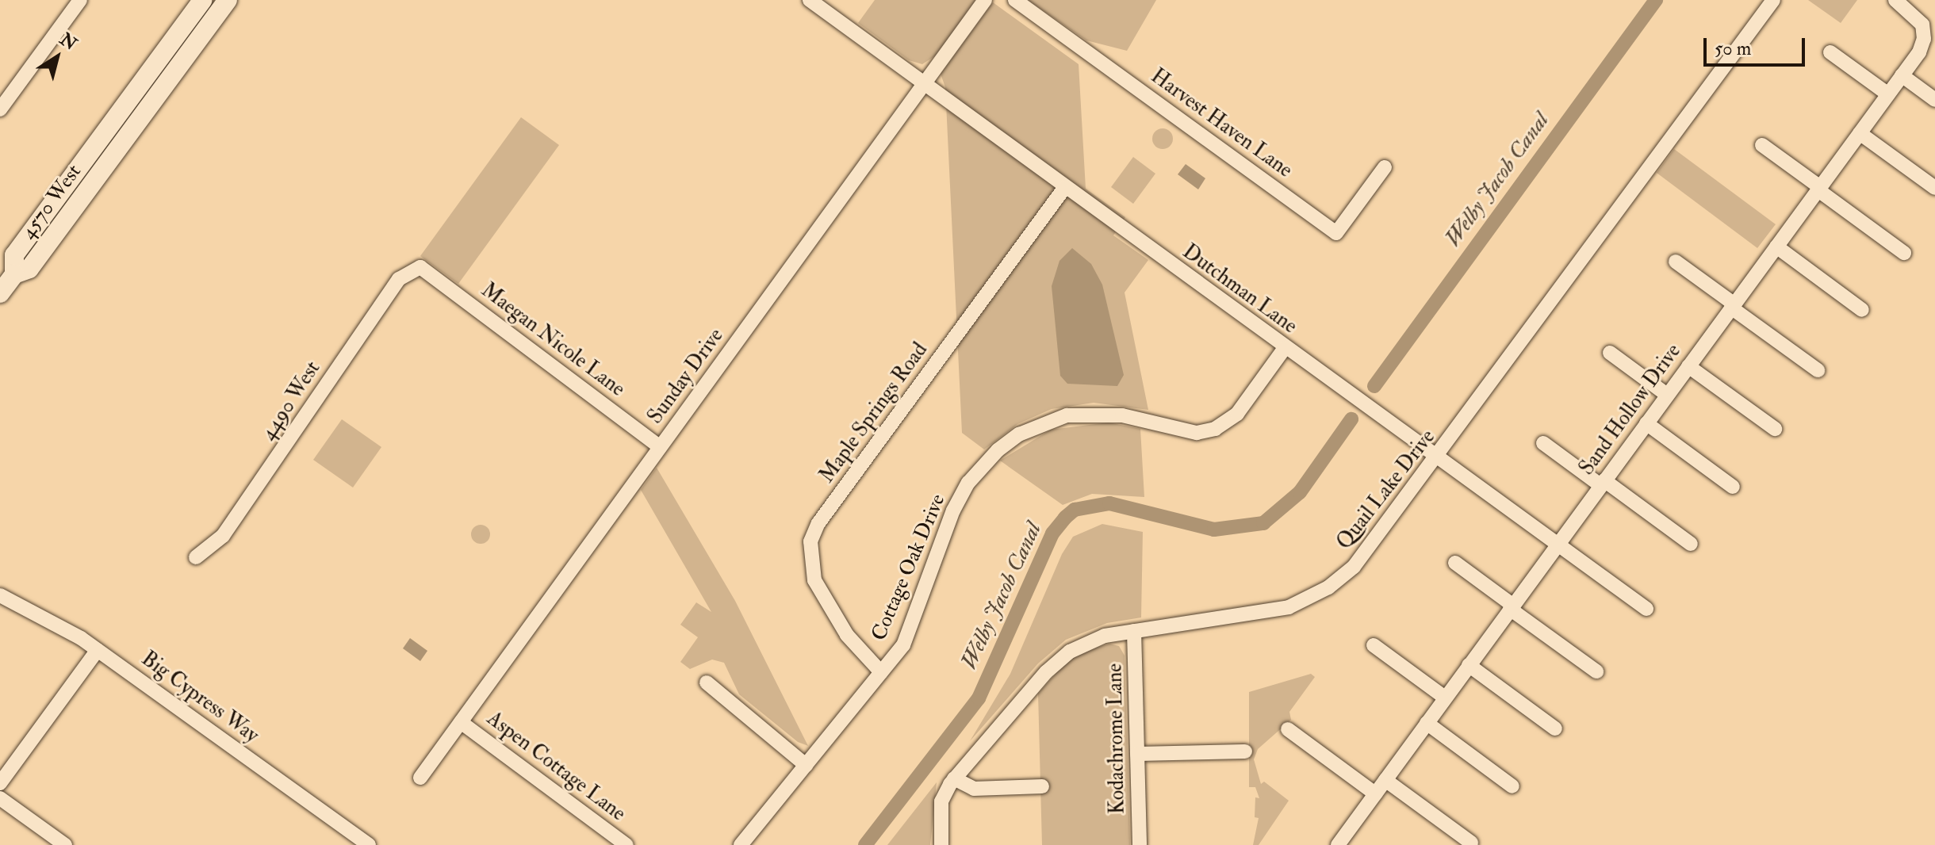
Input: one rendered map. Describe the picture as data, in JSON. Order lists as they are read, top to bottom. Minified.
{"streets":{"main road":["4570 West"],"street":["Harvest Haven Lane","Dutchman Lane","Maegan Nicole Lane","Sunday Drive","4490 West","Sand Hollow Drive","Maple Springs Road","Quail Lake Drive","Cottage Oak Drive","Big Cypress Way","Kodachrome Lane","Aspen Cottage Lane"]},"crossings":[["Dutchman Lane","Sunday Drive"],["Dutchman Lane","Sand Hollow Drive"],["Dutchman Lane","Maple Springs Road"],["Dutchman Lane","Quail Lake Drive"],["Dutchman Lane","Cottage Oak Drive"],["Maegan Nicole Lane","Sunday Drive"],["Maegan Nicole Lane","4490 West"],["Sunday Drive","Aspen Cottage Lane"],["Maple Springs Road","Cottage Oak Drive"],["Quail Lake Drive","Kodachrome Lane"]],"water":["Welby Jacob Canal"],"scale_bar":"50 m","north":"top right"}
